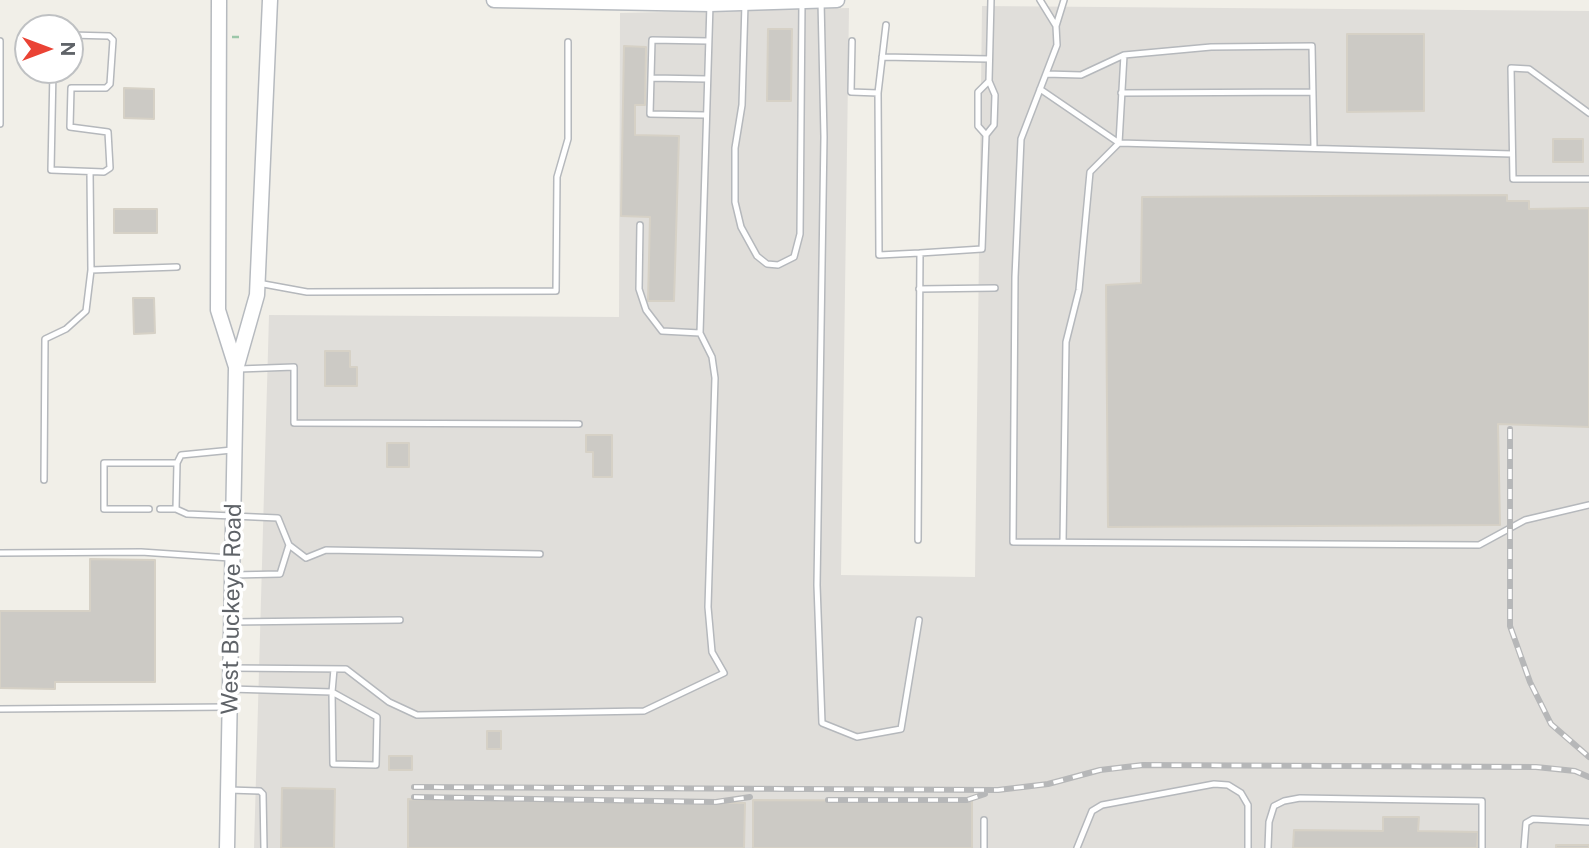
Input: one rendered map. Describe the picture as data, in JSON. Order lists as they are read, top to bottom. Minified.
{"streets":{"main road":["West Buckeye Road"]},"north":"right"}
